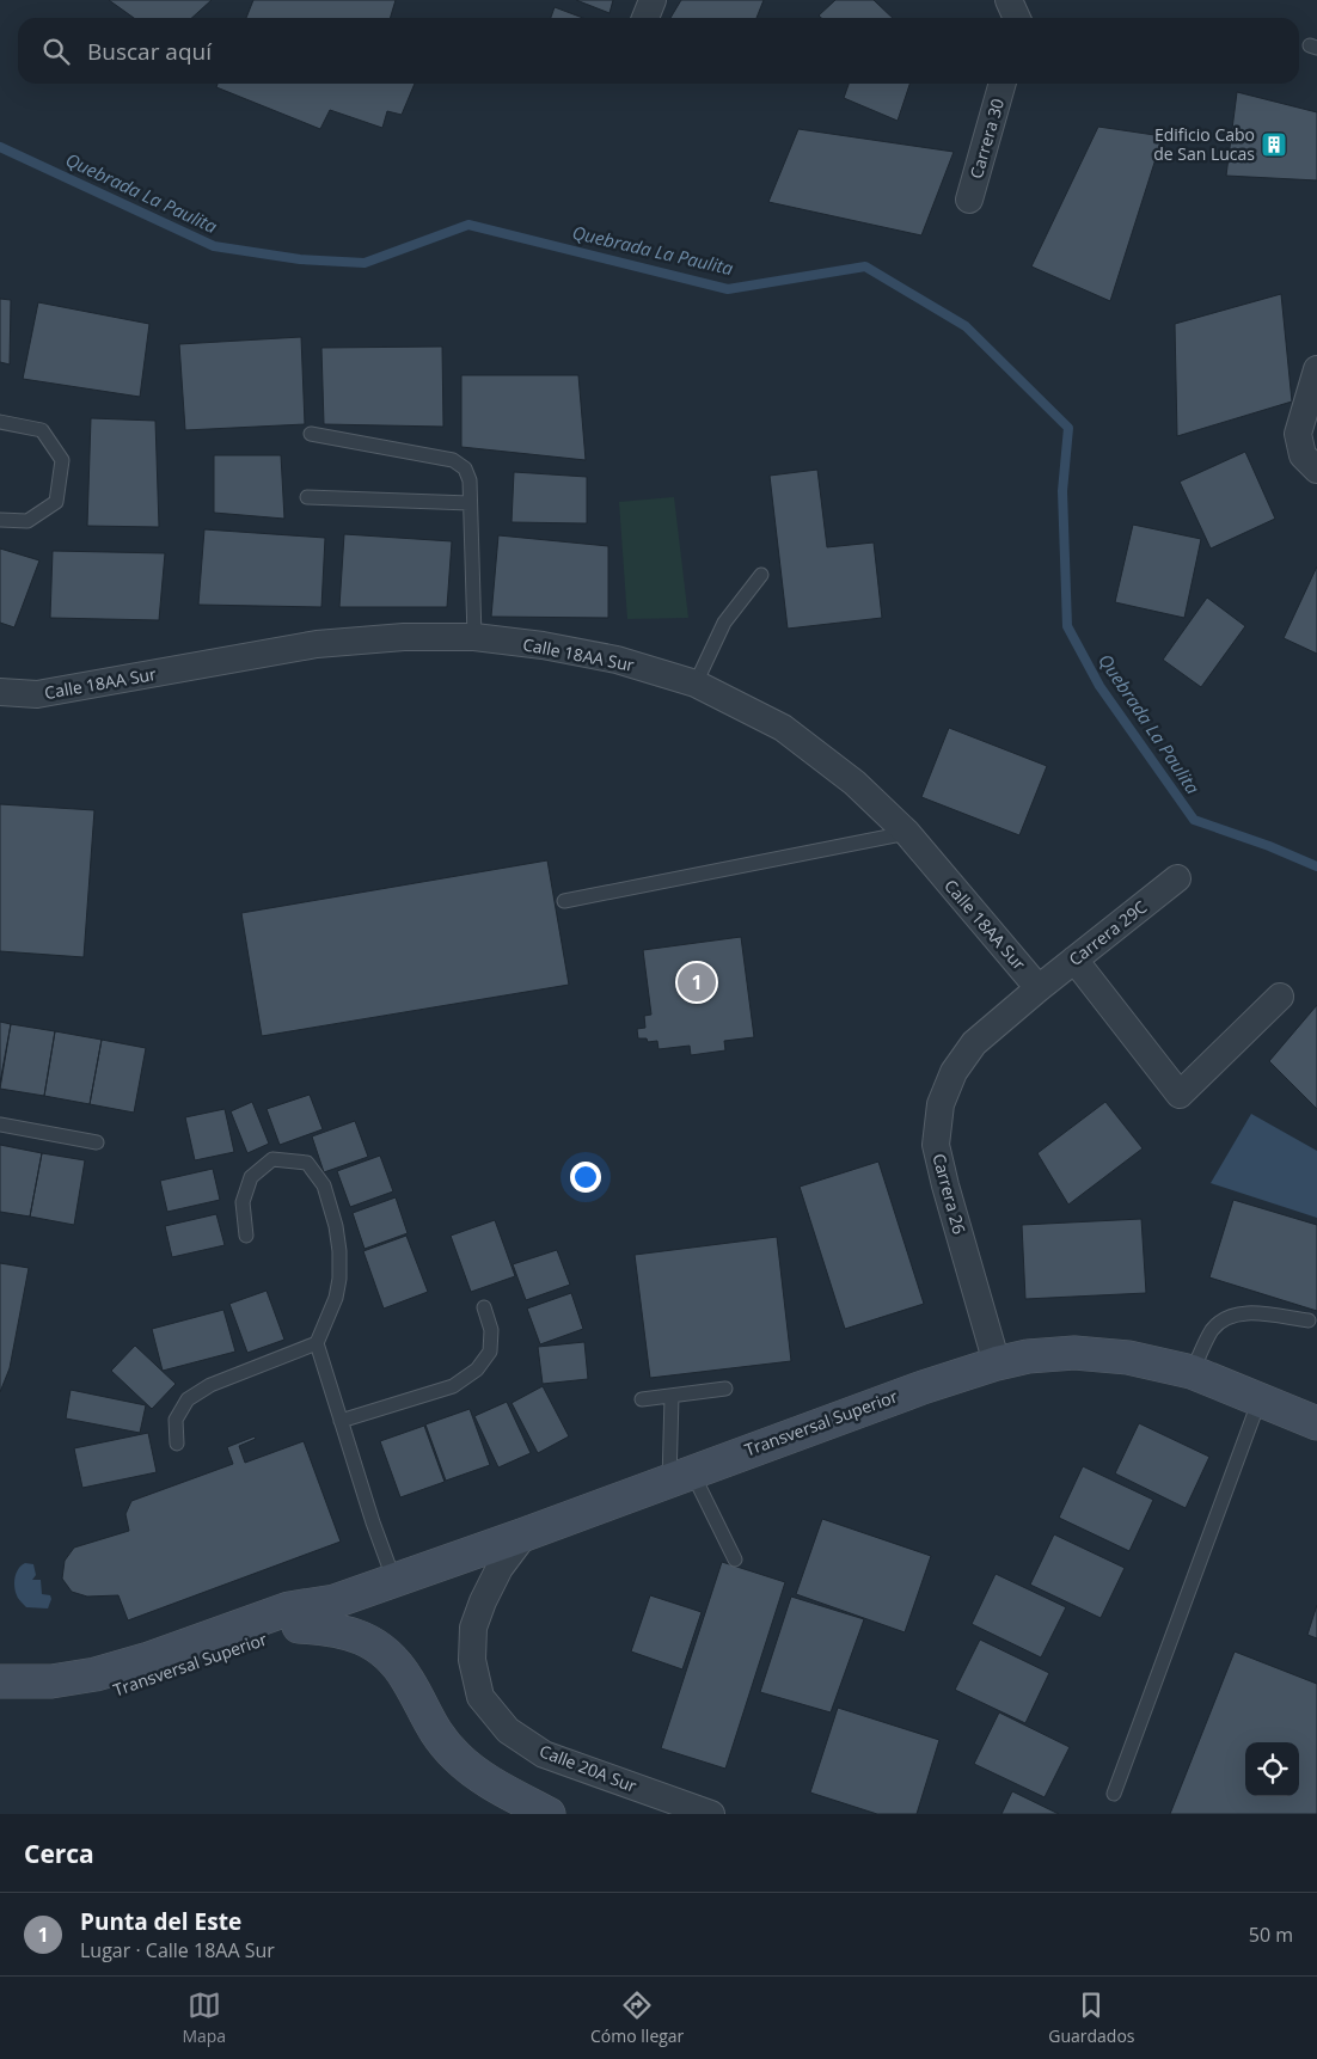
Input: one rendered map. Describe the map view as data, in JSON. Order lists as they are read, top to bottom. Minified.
{"streets":{"main road":["Transversal Superior"],"street":["Carrera 30","Calle 18AA Sur","Carrera 29C","Carrera 26","Calle 20A Sur"]},"crossings":[["Calle 18AA Sur","Carrera 29C"],["Calle 18AA Sur","Carrera 26"],["Carrera 29C","Carrera 26"],["Carrera 26","Transversal Superior"],["Transversal Superior","Calle 20A Sur"]],"water":["Quebrada La Paulita"],"places":{"building":["Edificio Cabo de San Lucas"]},"page":{"search":"Buscar aquí","pins":"1","heading":"Cerca","list":[{"mark":"1","name":"Punta del Este","note":"Lugar · Calle 18AA Sur","value":"50 m"}],"nav":["Mapa","Cómo llegar","Guardados"]}}
